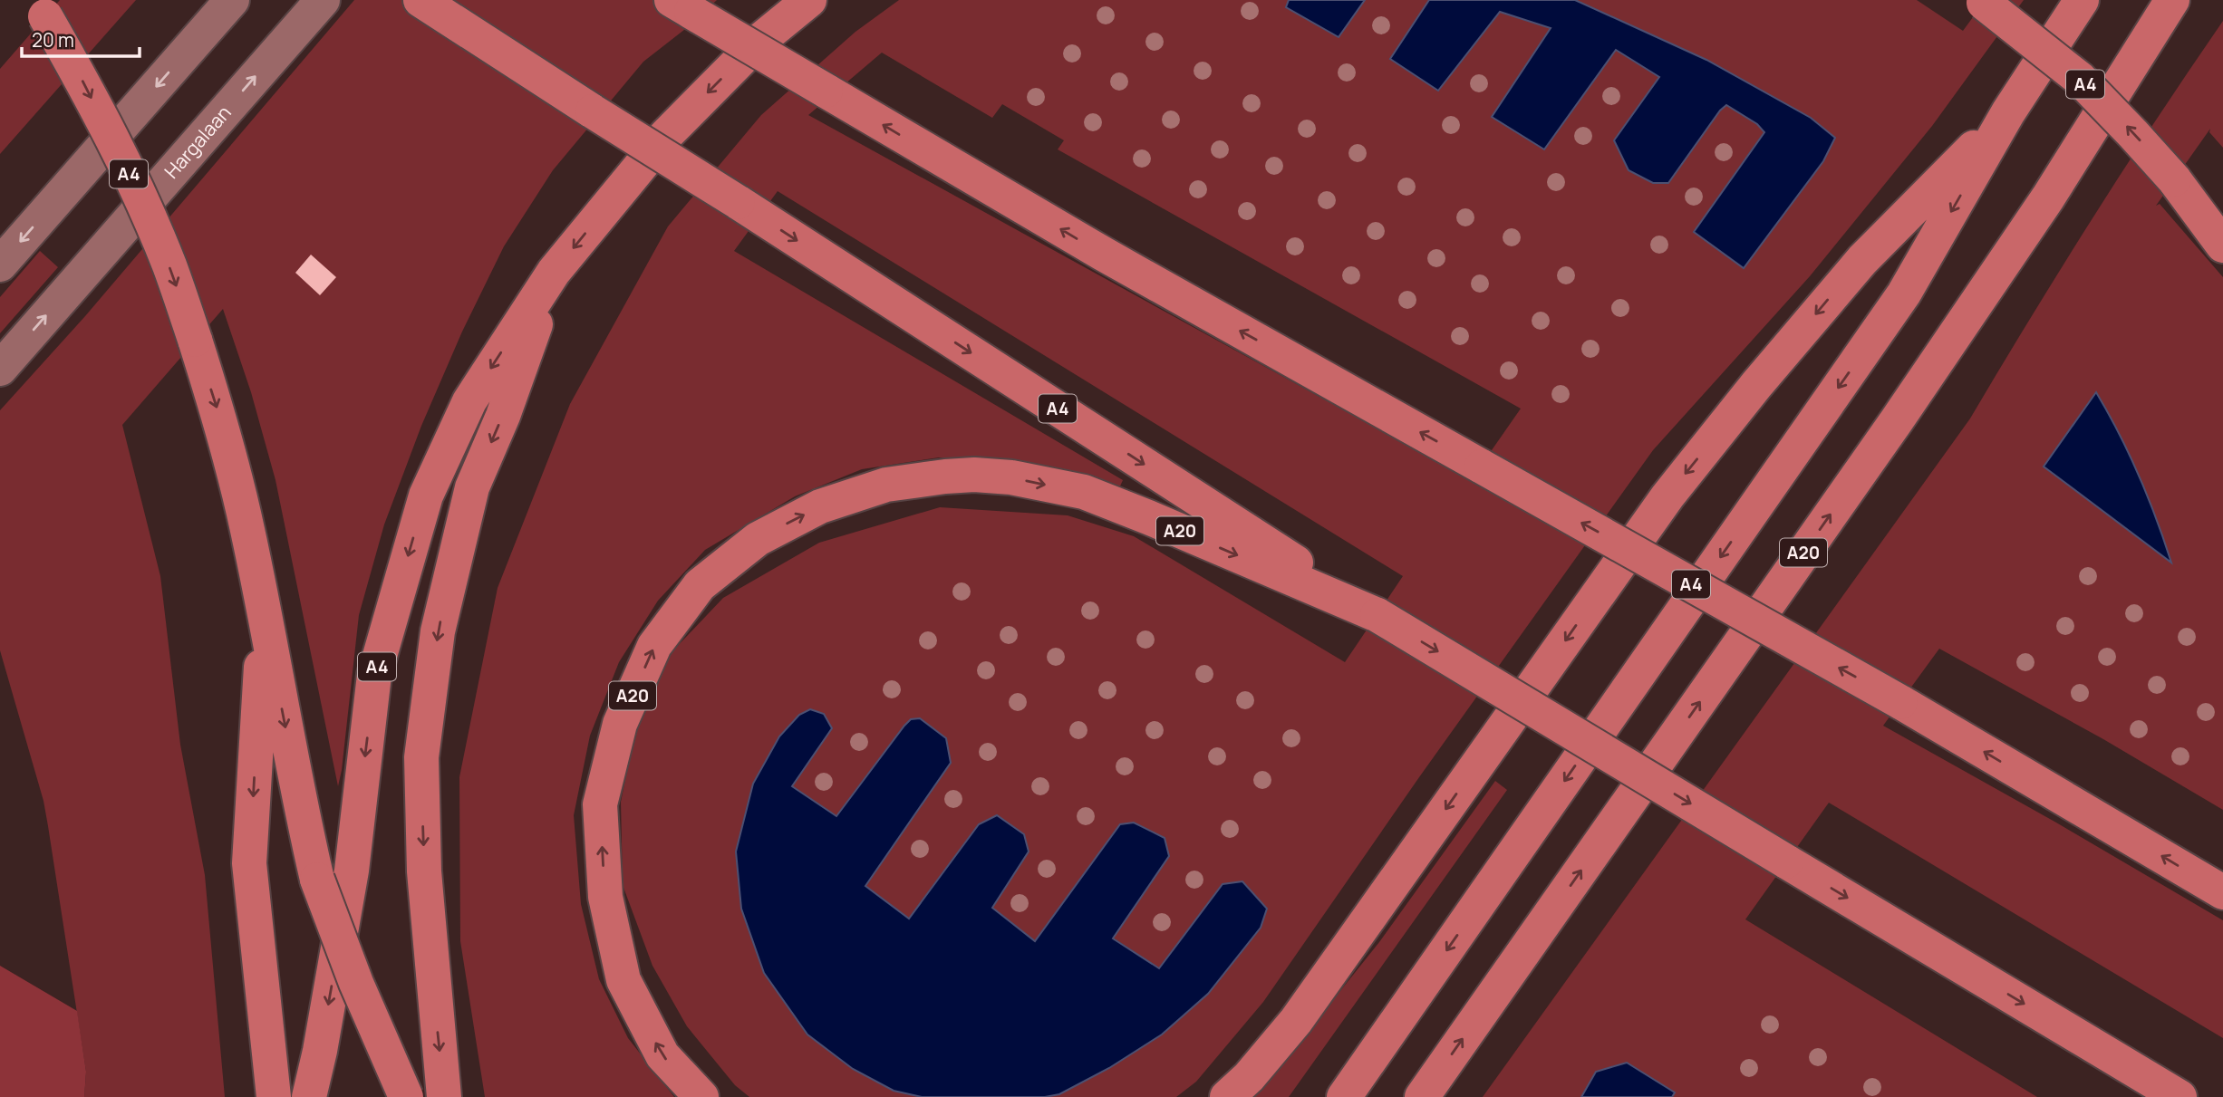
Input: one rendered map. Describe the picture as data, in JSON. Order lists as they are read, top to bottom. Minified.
{"streets":{"highway":["A4","A20"],"main road":["Hargalaan"]},"crossings":[["A4","A20"]],"scale_bar":"20 m"}
